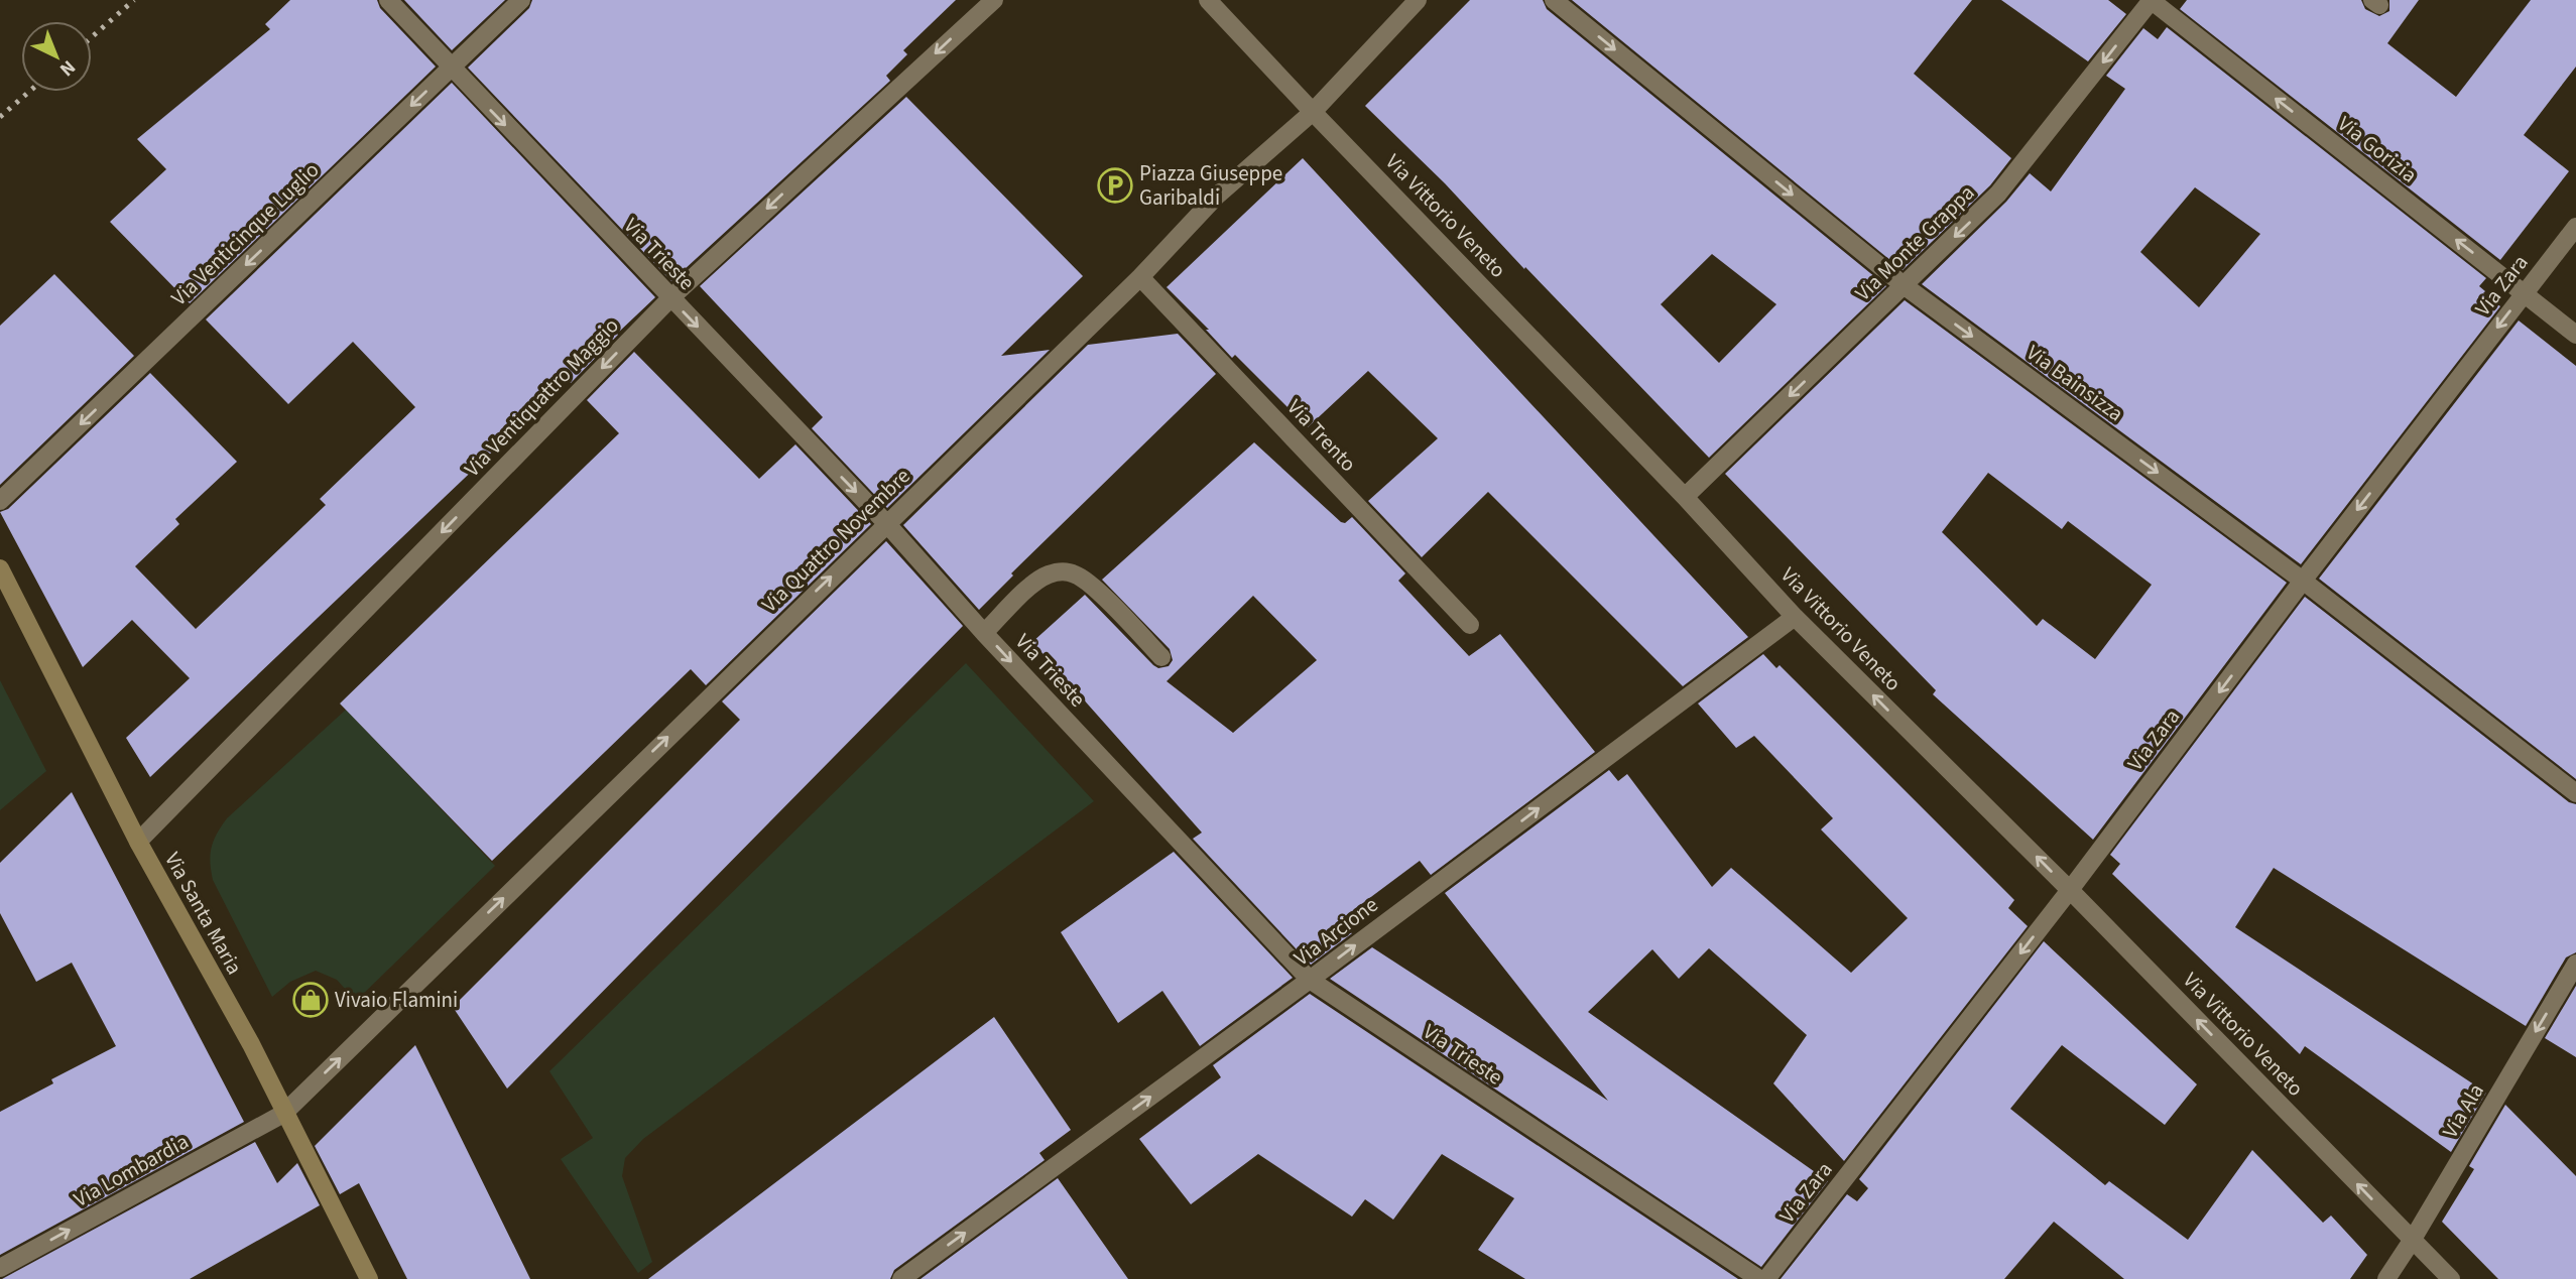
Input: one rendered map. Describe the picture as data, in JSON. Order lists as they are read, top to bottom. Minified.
{"streets":{"main road":["Via Santa Maria"],"street":["Via Gorizia","Via Vittorio Veneto","Via Venticinque Luglio","Via Monte Grappa","Via Trieste","Via Zara","Via Bainsizza","Via Ventiquattro Maggio","Via Trento","Via Quattro Novembre","Via Arcione","Via Ala","Via Lombardia"]},"crossings":[["Via Gorizia","Via Monte Grappa"],["Via Gorizia","Via Zara"],["Via Vittorio Veneto","Via Monte Grappa"],["Via Vittorio Veneto","Via Zara"],["Via Vittorio Veneto","Via Quattro Novembre"],["Via Vittorio Veneto","Via Arcione"],["Via Vittorio Veneto","Via Ala"],["Via Venticinque Luglio","Via Trieste"],["Via Monte Grappa","Via Bainsizza"],["Via Trieste","Via Ventiquattro Maggio"],["Via Trieste","Via Quattro Novembre"],["Via Trieste","Via Arcione"],["Via Zara","Via Bainsizza"],["Via Ventiquattro Maggio","Via Santa Maria"],["Via Trento","Via Quattro Novembre"],["Via Quattro Novembre","Via Santa Maria"],["Via Quattro Novembre","Via Lombardia"],["Via Santa Maria","Via Lombardia"]],"one_way":["Via Gorizia","Via Vittorio Veneto","Via Venticinque Luglio","Via Monte Grappa","Via Trieste","Via Zara","Via Bainsizza","Via Ventiquattro Maggio","Via Quattro Novembre","Via Arcione","Via Ala","Via Lombardia"],"places":{"parking":["Piazza Giuseppe Garibaldi"],"shop":["Vivaio Flamini"]},"north":"bottom right"}
